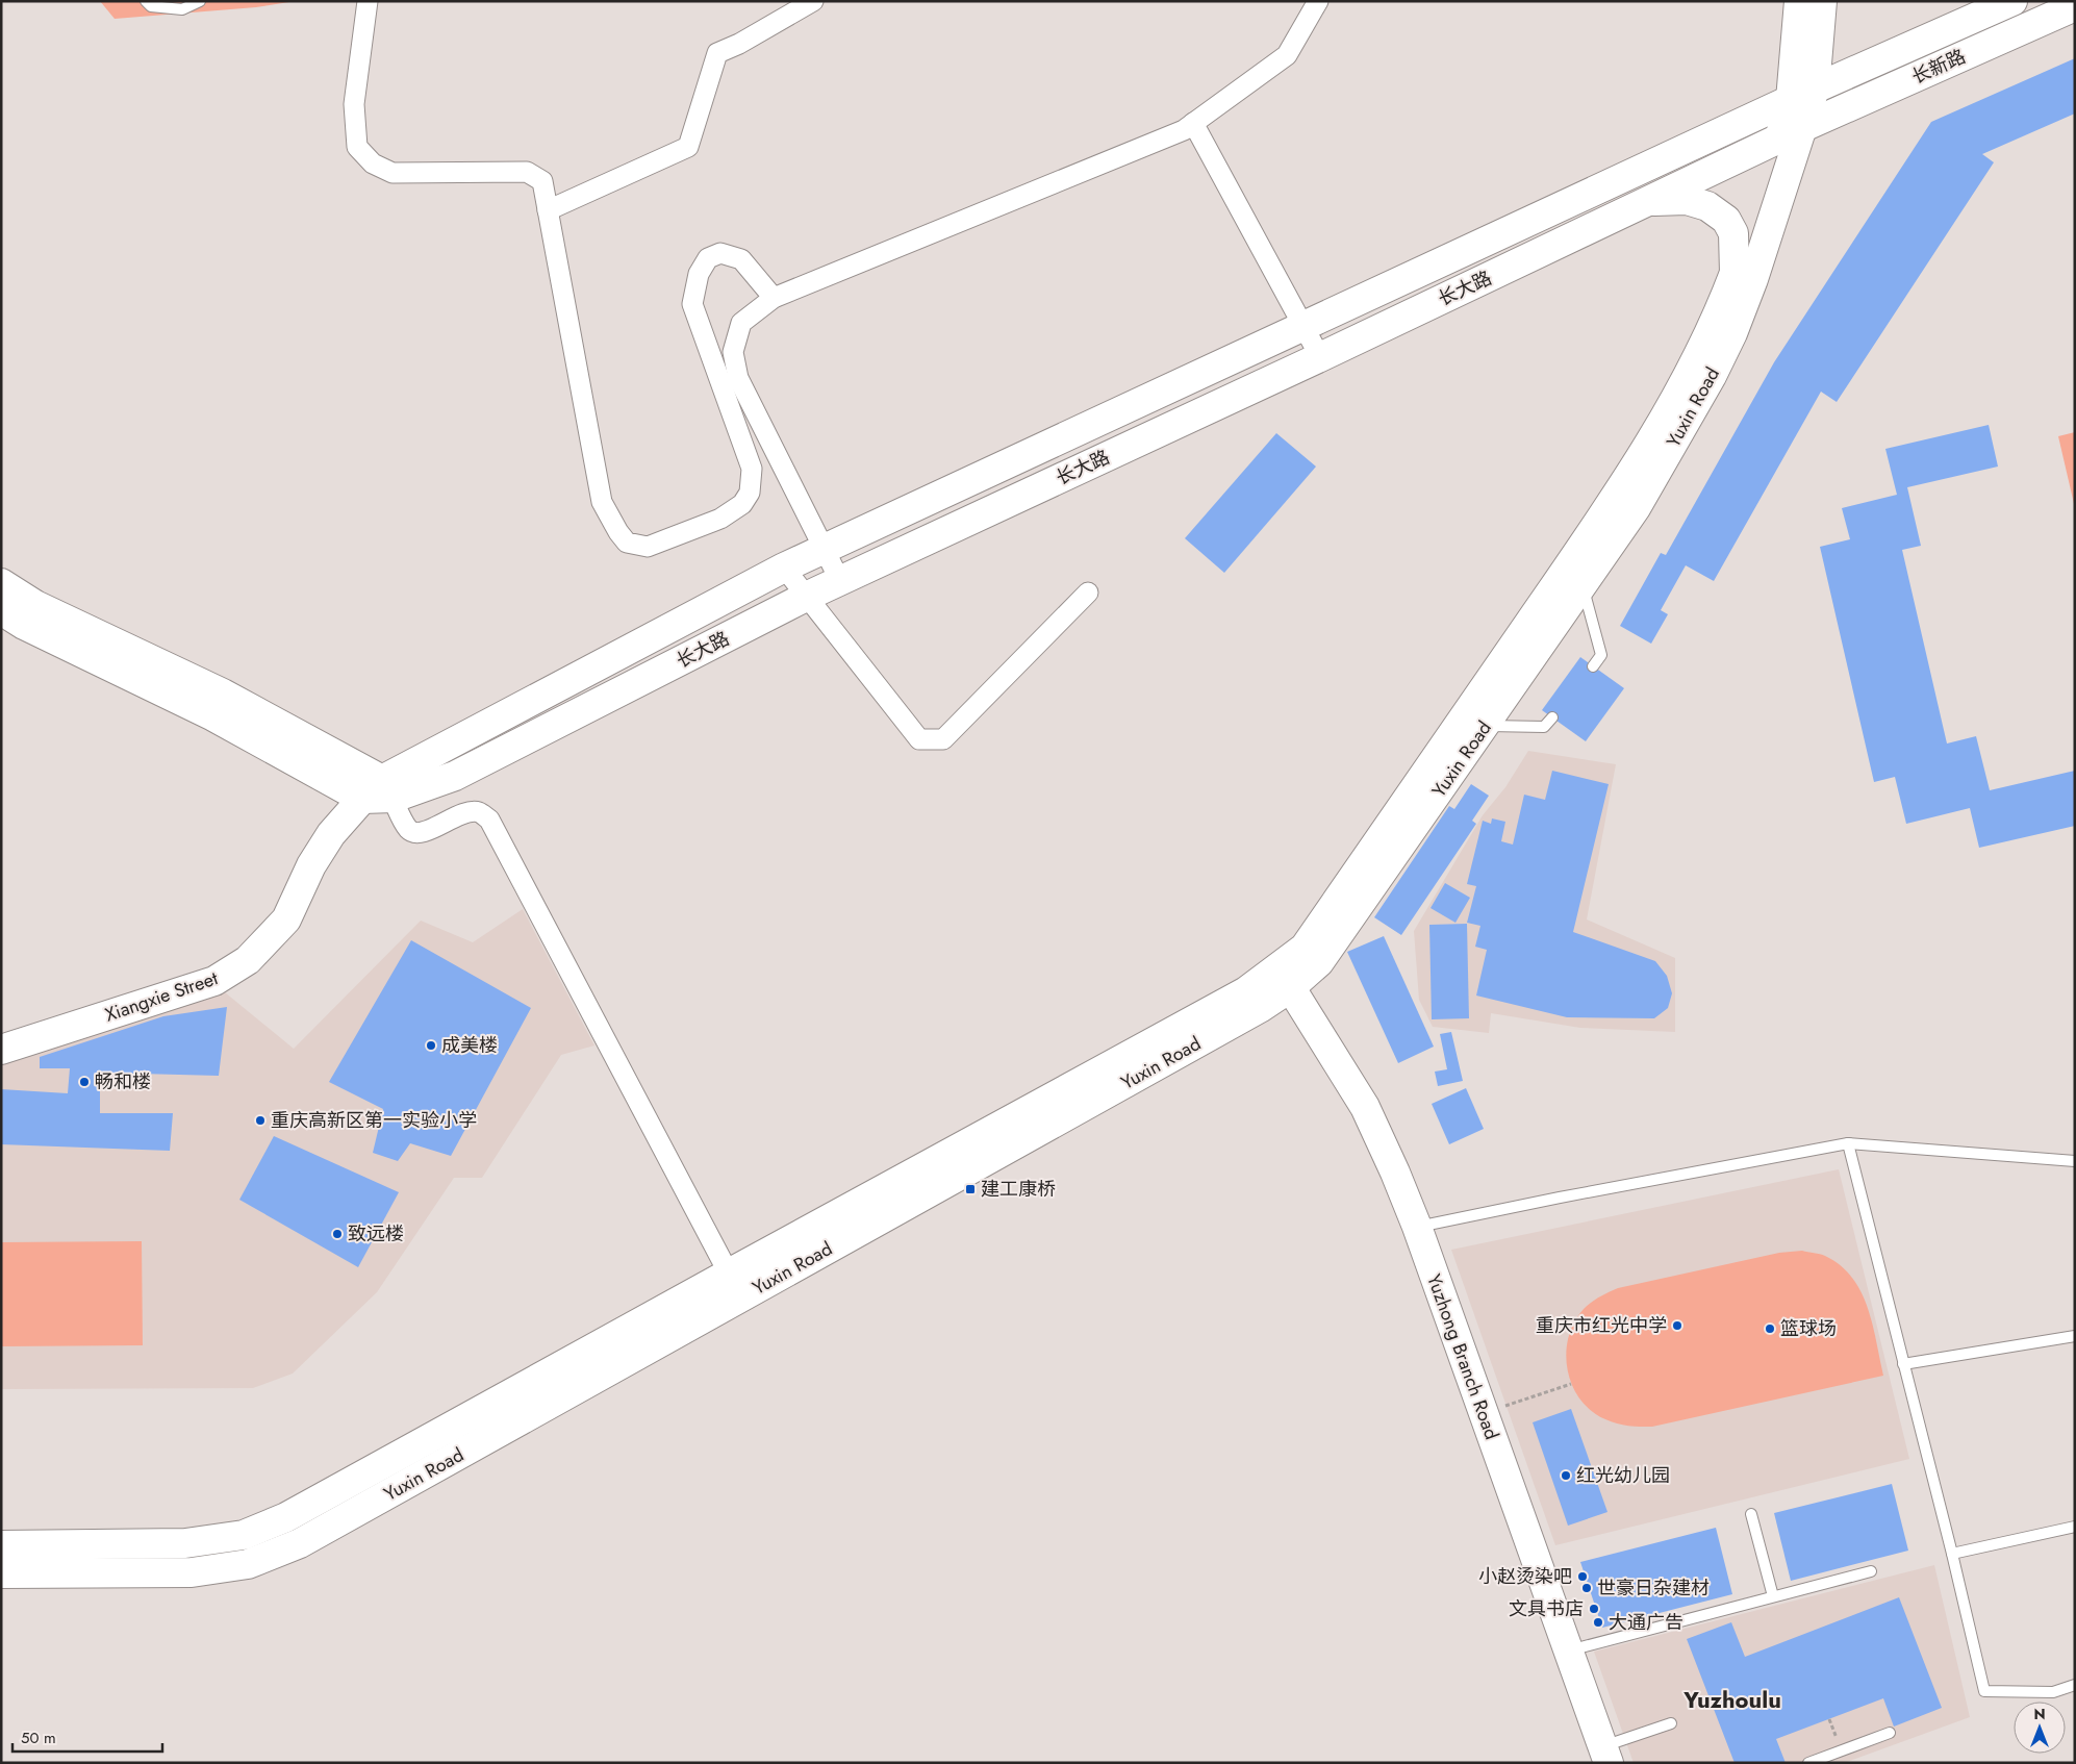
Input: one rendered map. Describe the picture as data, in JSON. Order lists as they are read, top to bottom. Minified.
{"streets":{"street":["长新路","长大路","Yuxin Road","Xiangxie Street","Yuzhong Branch Road"]},"crossings":[["长新路","长大路"],["长新路","Yuxin Road"],["长大路","Yuxin Road"],["长大路","Xiangxie Street"],["Yuxin Road","Yuzhong Branch Road"]],"districts":["Yuzhoulu"],"places":{"other":["成美楼","畅和楼","重庆高新区第一实验小学","致远楼","重庆市红光中学","篮球场","红光幼儿园","小赵烫染吧","世豪日杂建材","文具书店","大通广告"],"transit":["建工康桥"]},"scale_bar":"50 m","north":"top"}
